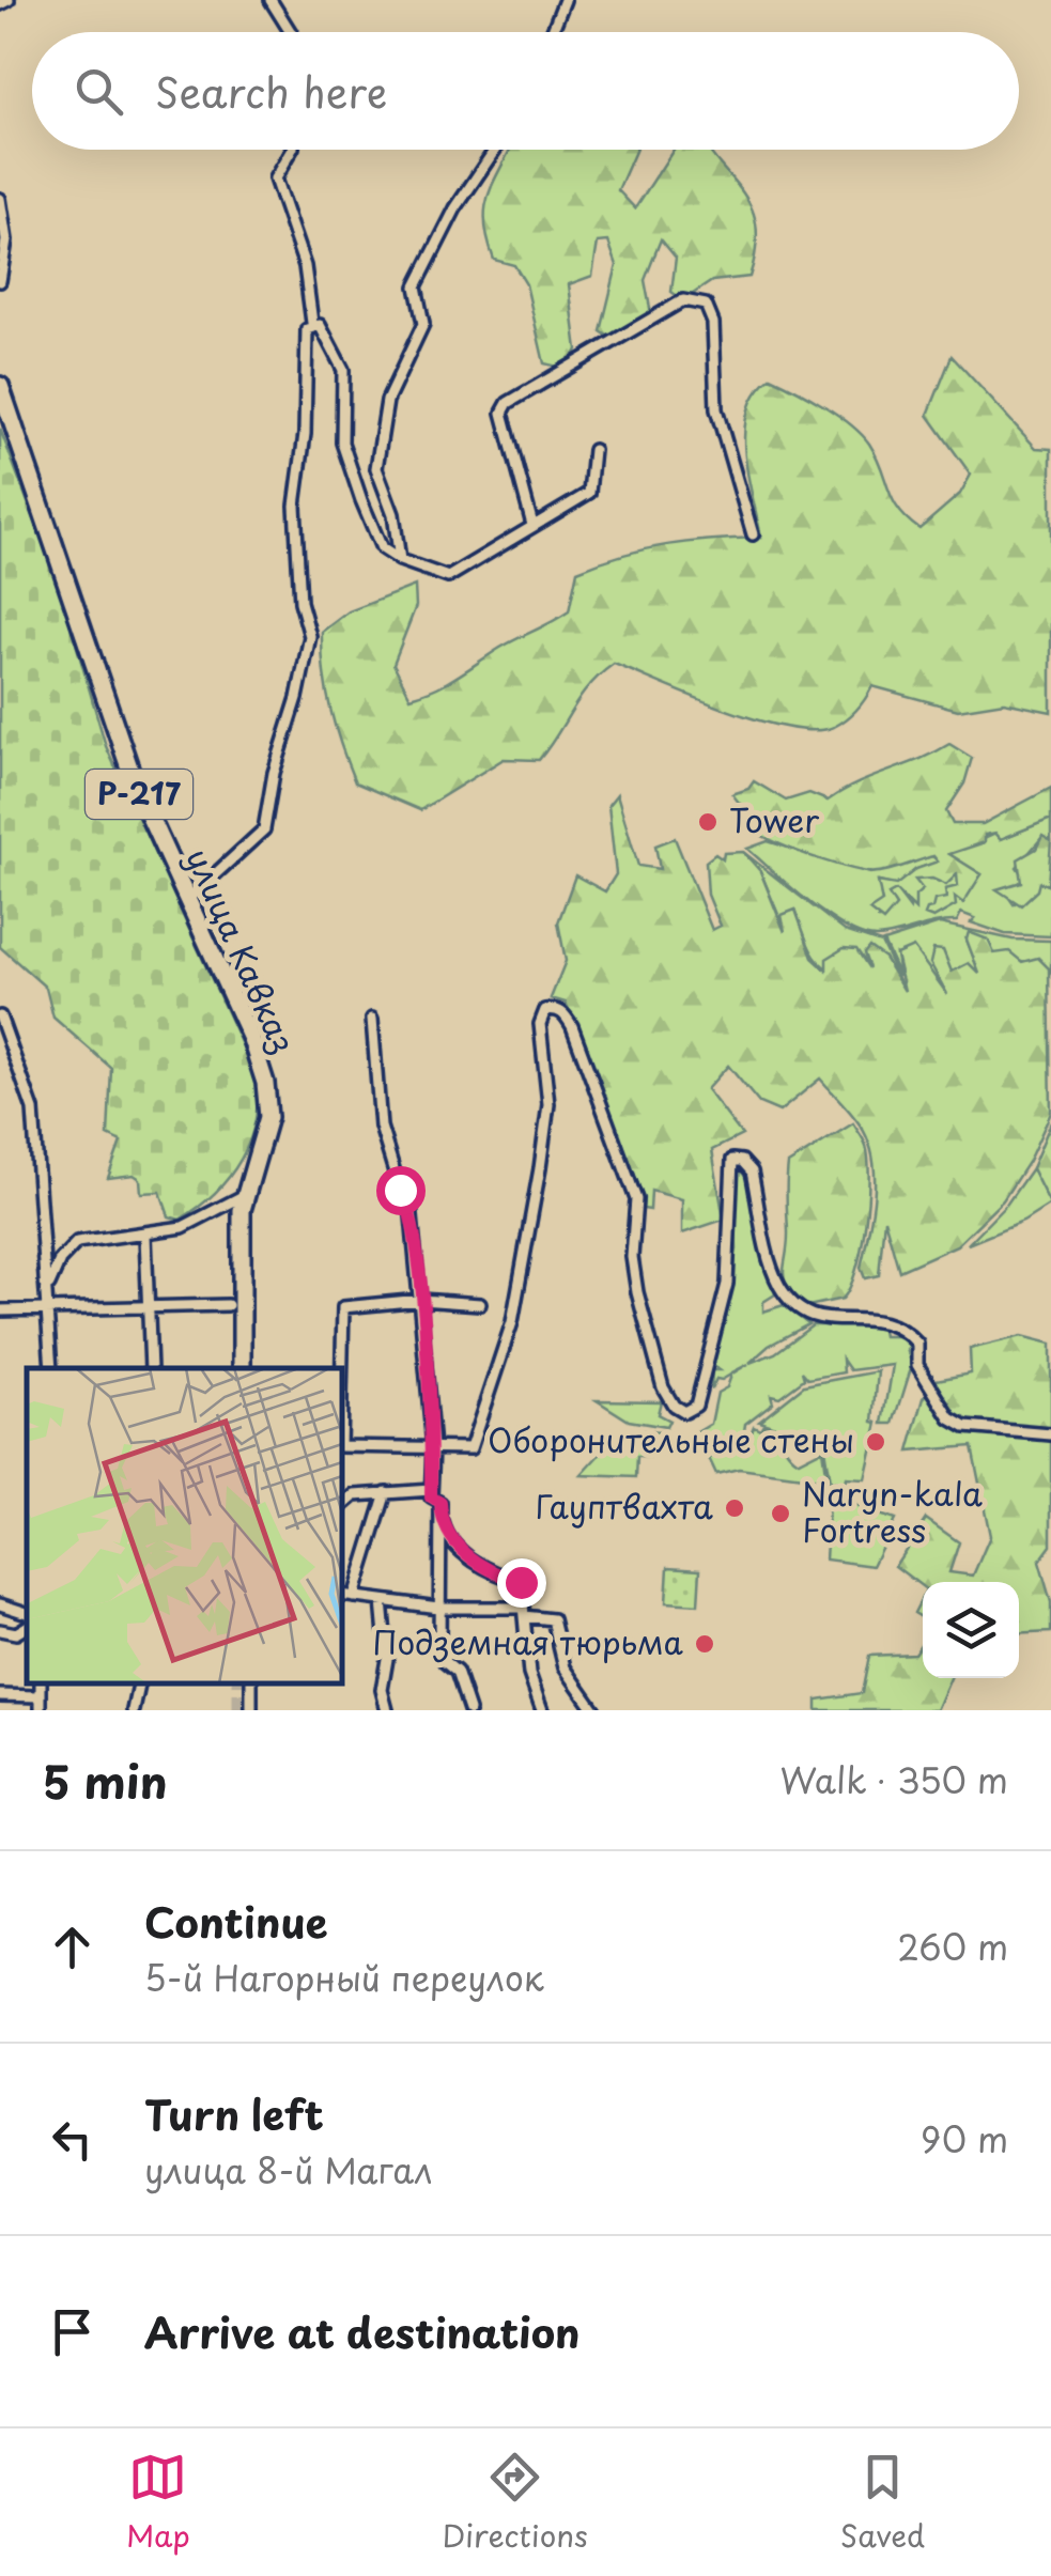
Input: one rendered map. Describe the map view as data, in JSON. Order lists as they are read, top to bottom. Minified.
{"streets":{"highway":["Р-217","улица Кавказ"]},"places":["Tower","Оборонительные стены","Гауптвахта","Naryn-kala Fortress","Подземная тюрьма"],"page":{"search":"Search here","heading":["5 min","Walk · 350 m"],"list":[["Continue","5-й Нагорный переулок","260 m"],["Turn left","улица 8-й Магал","90 m"],"Arrive at destination"],"nav":["Map","Directions","Saved"]}}
